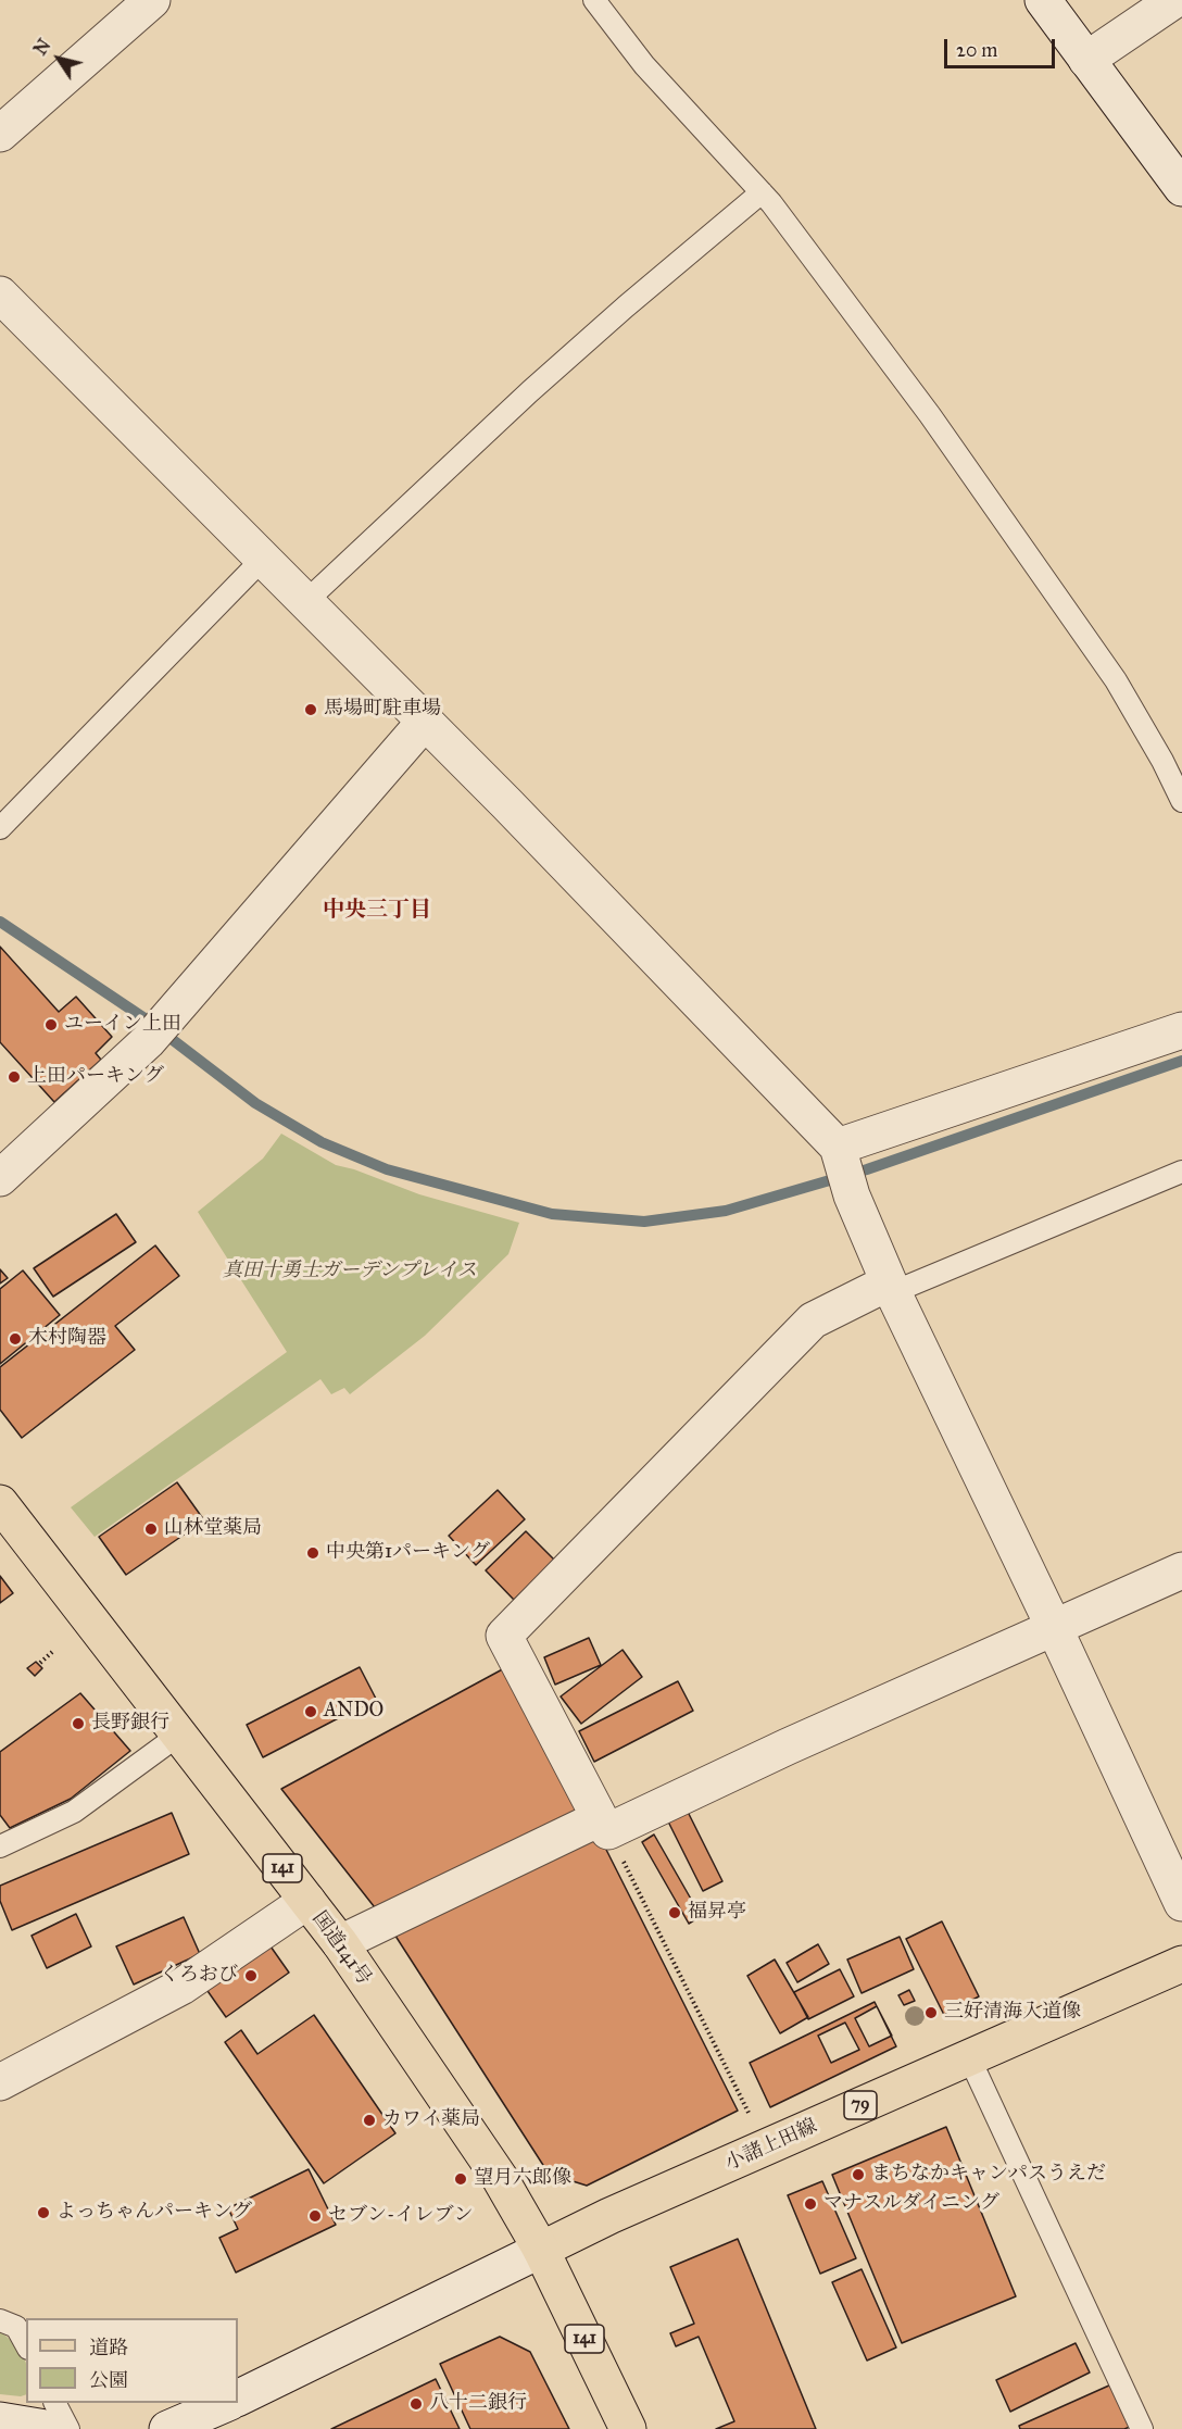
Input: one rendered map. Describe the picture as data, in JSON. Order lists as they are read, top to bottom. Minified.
{"streets":{"main road":["141","国道141号","79","小諸上田線"]},"crossings":[["国道141号","小諸上田線"]],"districts":["中央三丁目"],"parks":["真田十勇士ガーデンプレイス"],"places":["馬場町駐車場","ユーイン上田","上田パーキング","木村陶器","山林堂薬局","中央第1パーキング","ANDO","長野銀行","福昇亭","くろおび","三好清海入道像","カワイ薬局","まちなかキャンパスうえだ","望月六郎像","マナスルダイニング","よっちゃんパーキング","セブン-イレブン","八十二銀行"],"legend":["道路","公園"],"scale_bar":"20 m","north":"top left"}
